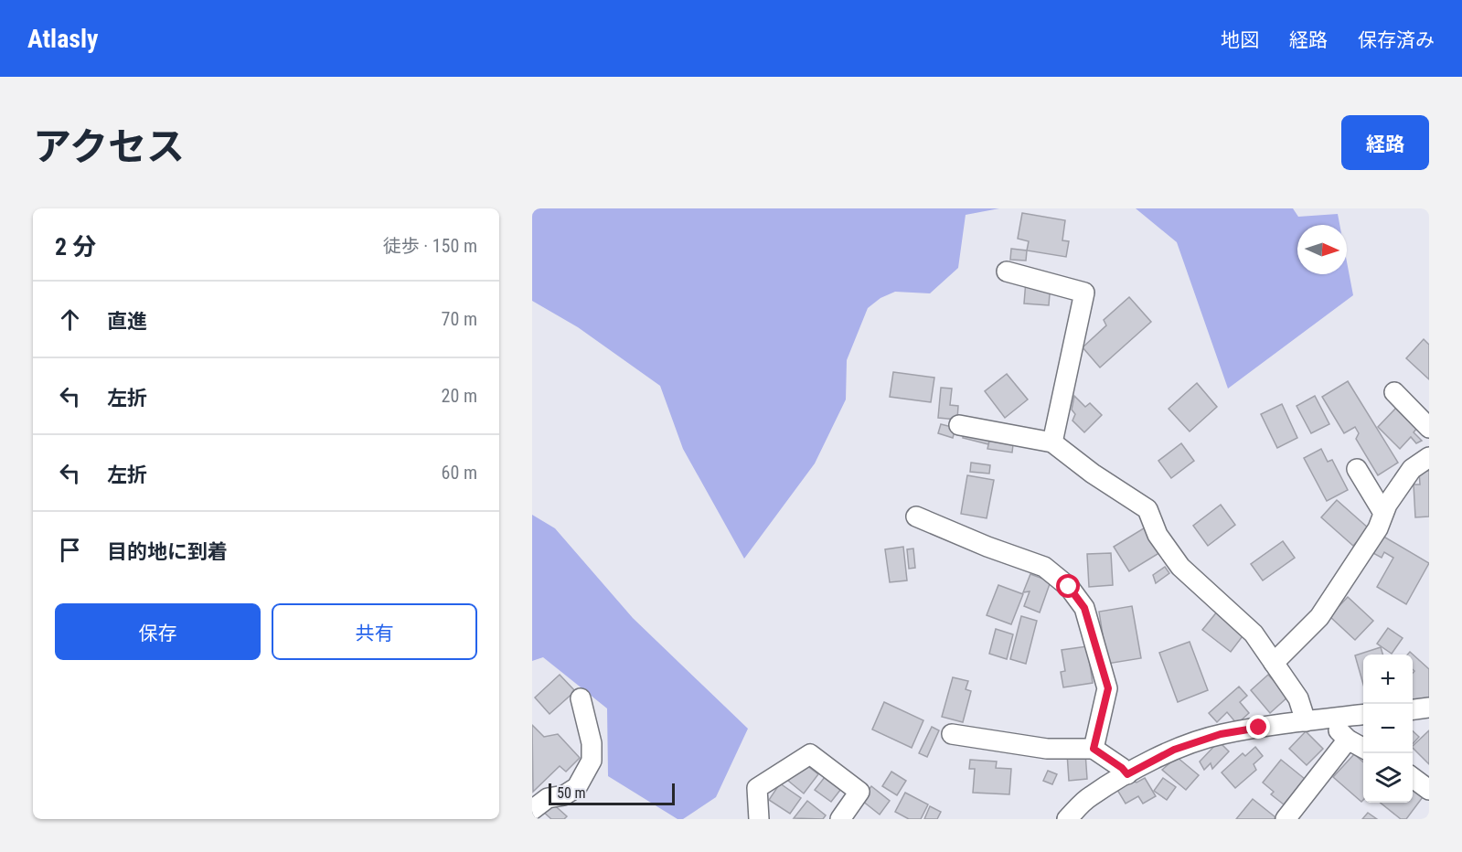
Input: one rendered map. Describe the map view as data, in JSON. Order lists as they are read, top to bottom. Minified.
{"scale_bar":"50 m","north":"right","page":{"header":"Atlasly","nav":["地図","経路","保存済み"],"title":"アクセス","buttons":["経路",["保存","共有"]],"heading":["2 分","徒歩 · 150 m"],"list":[["直進","70 m"],["左折","20 m"],["左折","60 m"],"目的地に到着"],"map_buttons":["+","−"],"scale":"50 m"}}
